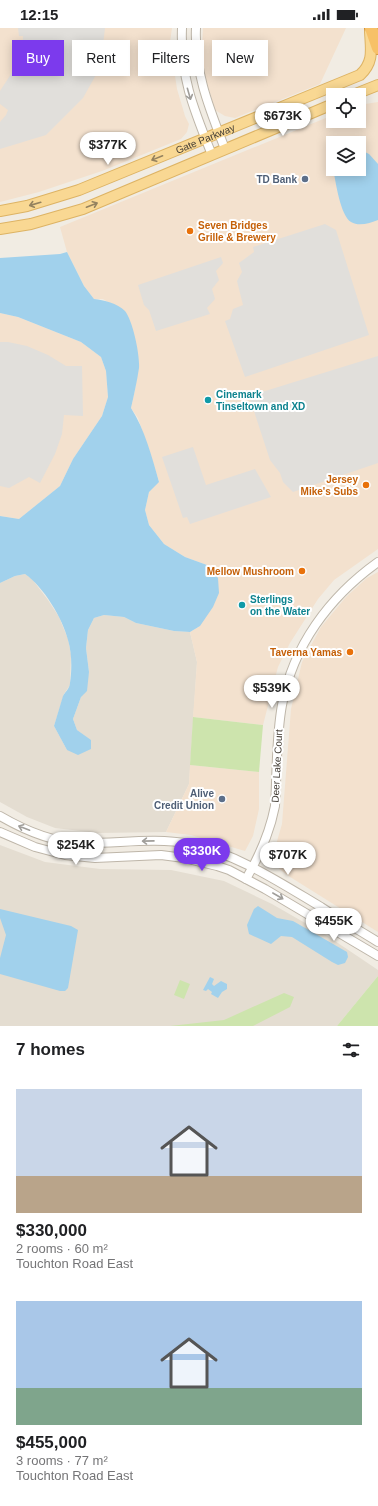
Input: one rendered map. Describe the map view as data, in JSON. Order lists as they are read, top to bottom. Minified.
{"streets":{"main road":["Gate Parkway"],"street":["Deer Lake Court"]},"places":["TD Bank","Seven Bridges Grille & Brewery","Cinemark Tinseltown and XD","Jersey Mike's Subs","Mellow Mushroom","Sterlings on the Water","Taverna Yamas","Alive Credit Union"],"page":{"status":"12:15","chip":["Buy","Rent","Filters","New"],"price":["$673K","$377K","$539K","$254K","$330K","$707K","$455K"],"heading":"7 homes","list":[{"name":"$330,000","note":"2 rooms · 60 m² · Touchton Road East"},{"name":"$455,000","note":"3 rooms · 77 m² · Touchton Road East"}]}}
